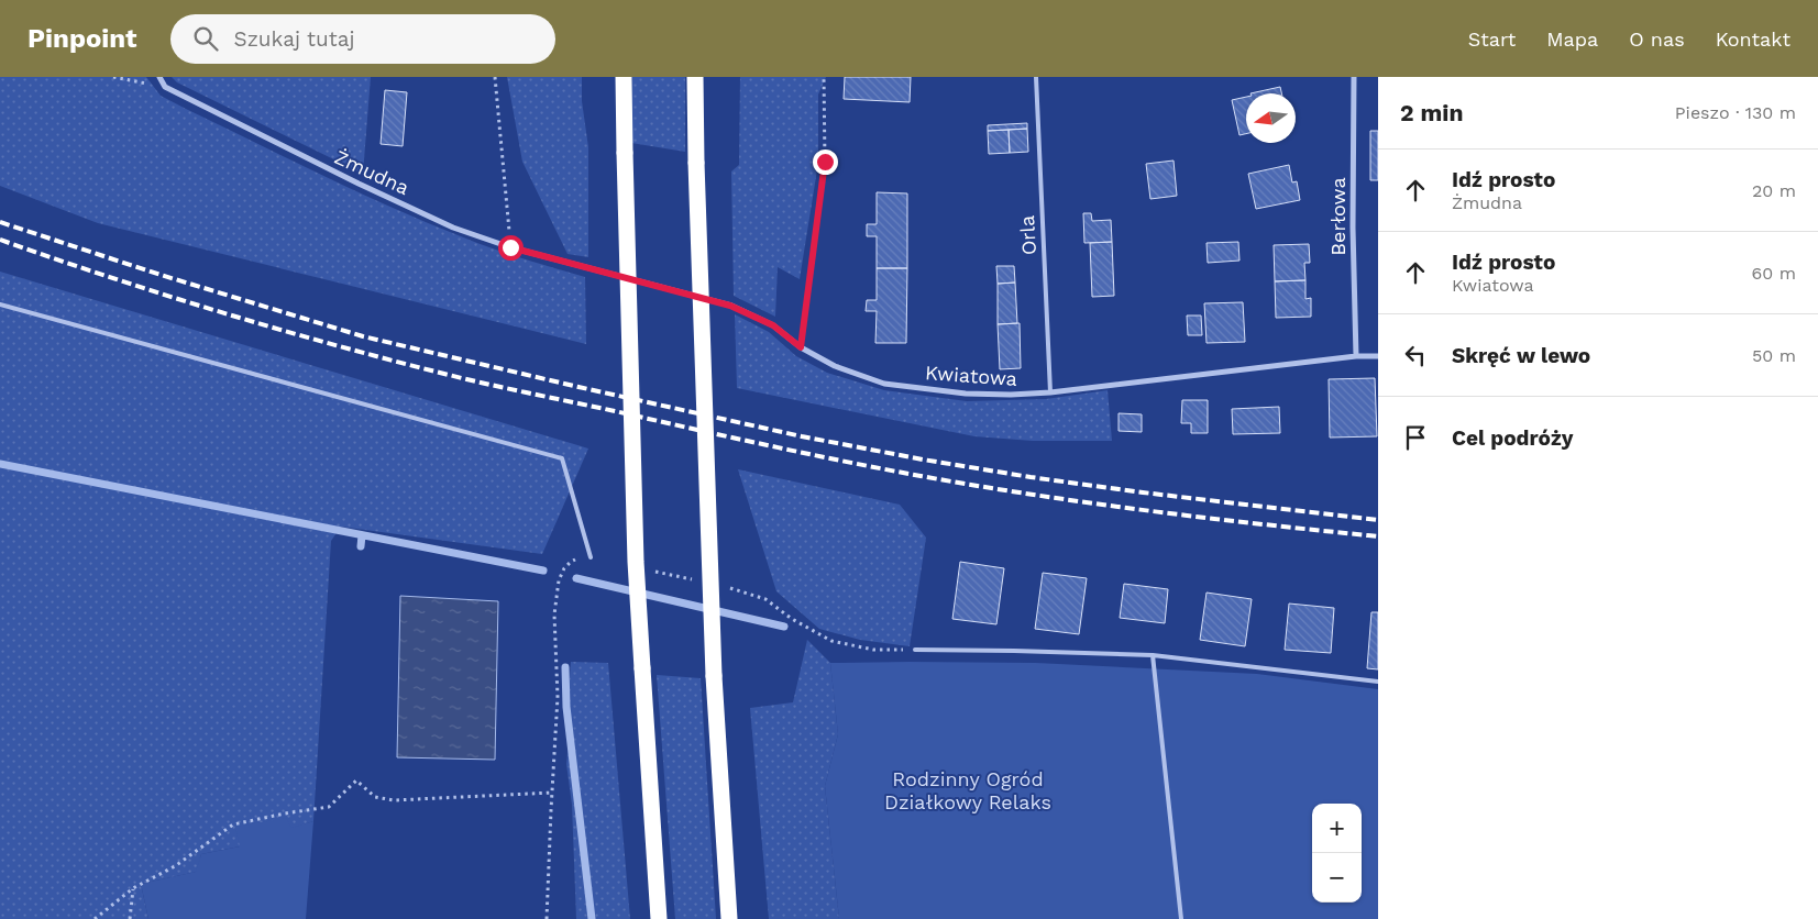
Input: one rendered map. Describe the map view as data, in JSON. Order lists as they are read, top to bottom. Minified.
{"streets":{"street":["Żmudna","Berłowa","Kwiatowa"],"lane":["Orla"]},"crossings":[["Żmudna","Kwiatowa"],["Berłowa","Kwiatowa"],["Orla","Kwiatowa"]],"parks":["Rodzinny Ogród Działkowy Relaks"],"north":"left","page":{"header":"Pinpoint","search":"Szukaj tutaj","nav":["Start","Mapa","O nas","Kontakt"],"heading":["2 min","Pieszo · 130 m"],"list":[["Idź prosto","Żmudna","20 m"],["Idź prosto","Kwiatowa","60 m"],["Skręć w lewo","50 m"],"Cel podróży"],"map_buttons":["+","−"]}}
